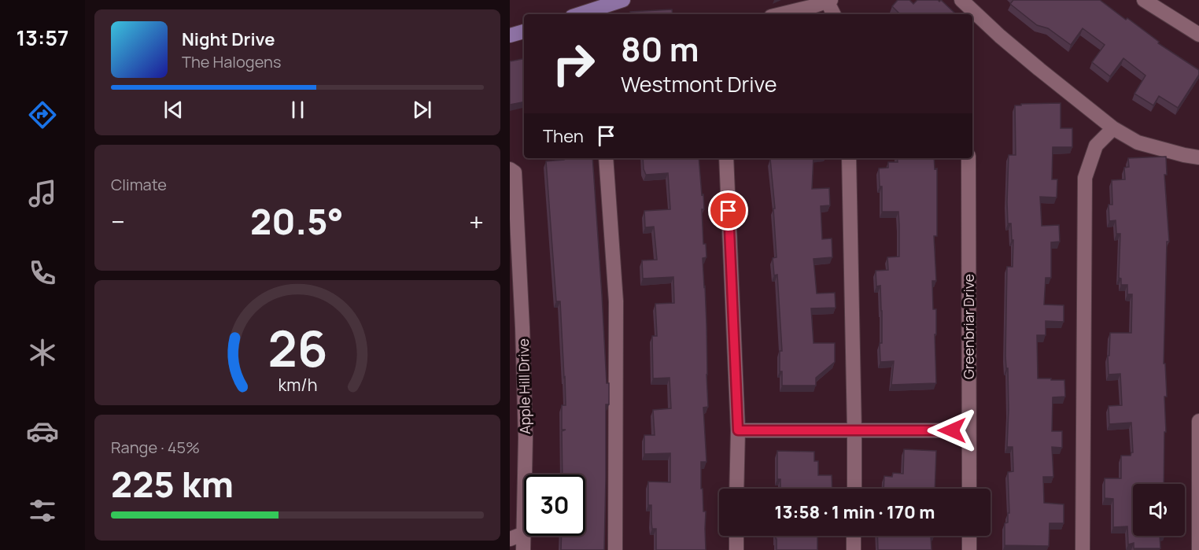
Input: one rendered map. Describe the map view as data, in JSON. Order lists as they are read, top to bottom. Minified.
{"streets":{"street":["Greenbriar Drive","Apple Hill Drive"]},"page":{"tabs":"13:57","turn":["80 m","Westmont Drive"],"song":["Night Drive","The Halogens"],"then":"Then","tile":["Climate",["Range · 45%","225 km"]],"heat":["−","20.5°","+"],"limit":"30","trip":"13:58 · 1 min · 170 m","gauge":["26","km/h"]}}
